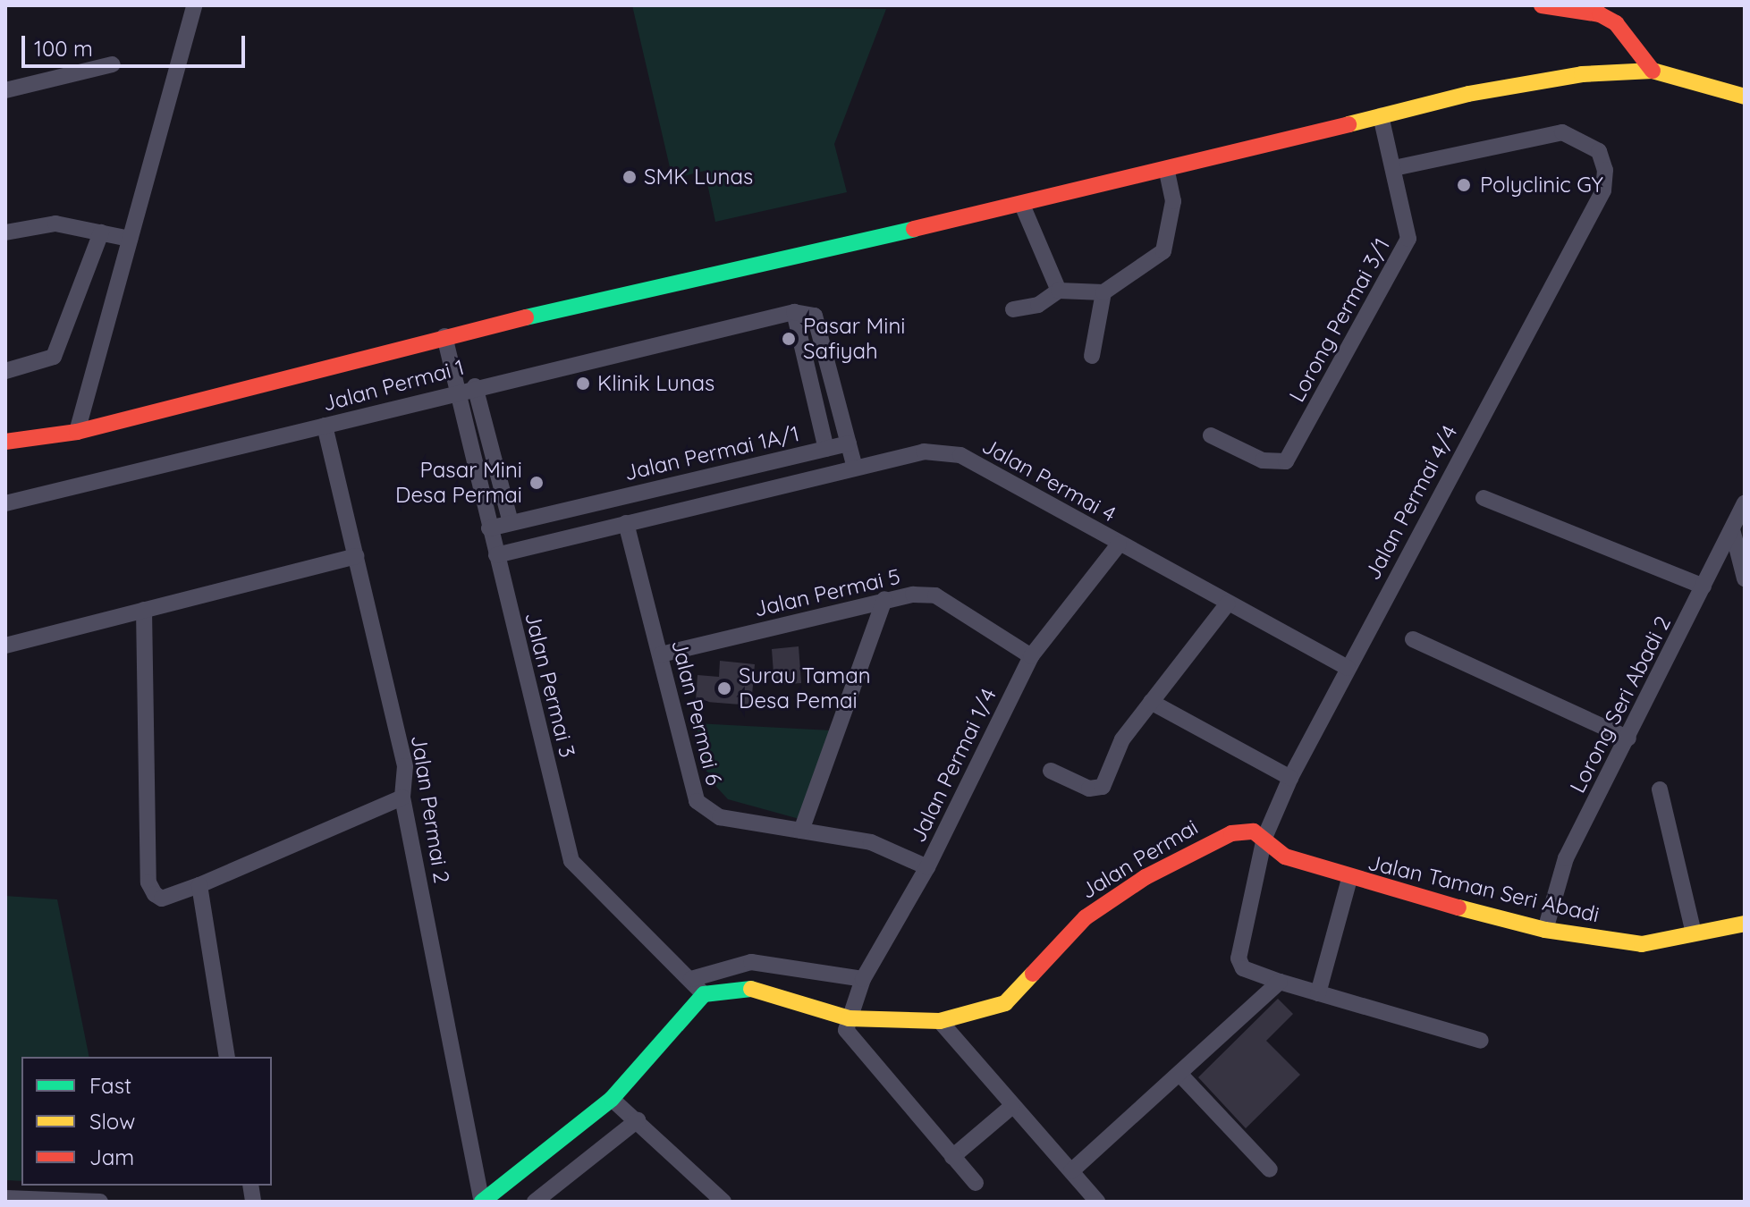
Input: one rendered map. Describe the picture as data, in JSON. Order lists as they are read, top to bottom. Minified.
{"streets":{"main road":["Jalan Permai","Jalan Taman Seri Abadi"],"street":["Lorong Permai 3/1","Jalan Permai 1","Jalan Permai 1A/1","Jalan Permai 4","Jalan Permai 4/4","Jalan Permai 5","Jalan Permai 3","Lorong Seri Abadi 2","Jalan Permai 6","Jalan Permai 1/4","Jalan Permai 2"]},"crossings":[["Lorong Permai 3/1","Jalan Permai 4/4"],["Jalan Permai 1","Jalan Permai 1A/1"],["Jalan Permai 1","Jalan Permai 3"],["Jalan Permai 1","Jalan Permai 2"],["Jalan Permai 1A/1","Jalan Permai 3"],["Jalan Permai 4","Jalan Permai 4/4"],["Jalan Permai 4","Jalan Permai 3"],["Jalan Permai 4","Jalan Permai 6"],["Jalan Permai 4","Jalan Permai 1/4"],["Jalan Permai 4/4","Jalan Permai"],["Jalan Permai 4/4","Jalan Taman Seri Abadi"],["Jalan Permai 5","Jalan Permai 6"],["Jalan Permai 5","Jalan Permai 1/4"],["Jalan Permai 3","Jalan Permai"],["Lorong Seri Abadi 2","Jalan Taman Seri Abadi"],["Jalan Permai 6","Jalan Permai 1/4"],["Jalan Permai 1/4","Jalan Permai"],["Jalan Permai","Jalan Taman Seri Abadi"]],"places":["SMK Lunas","Polyclinic GY","Pasar Mini Safiyah","Klinik Lunas","Pasar Mini Desa Permai","Surau Taman Desa Pemai"],"legend":["Fast","Slow","Jam"],"scale_bar":"100 m"}
